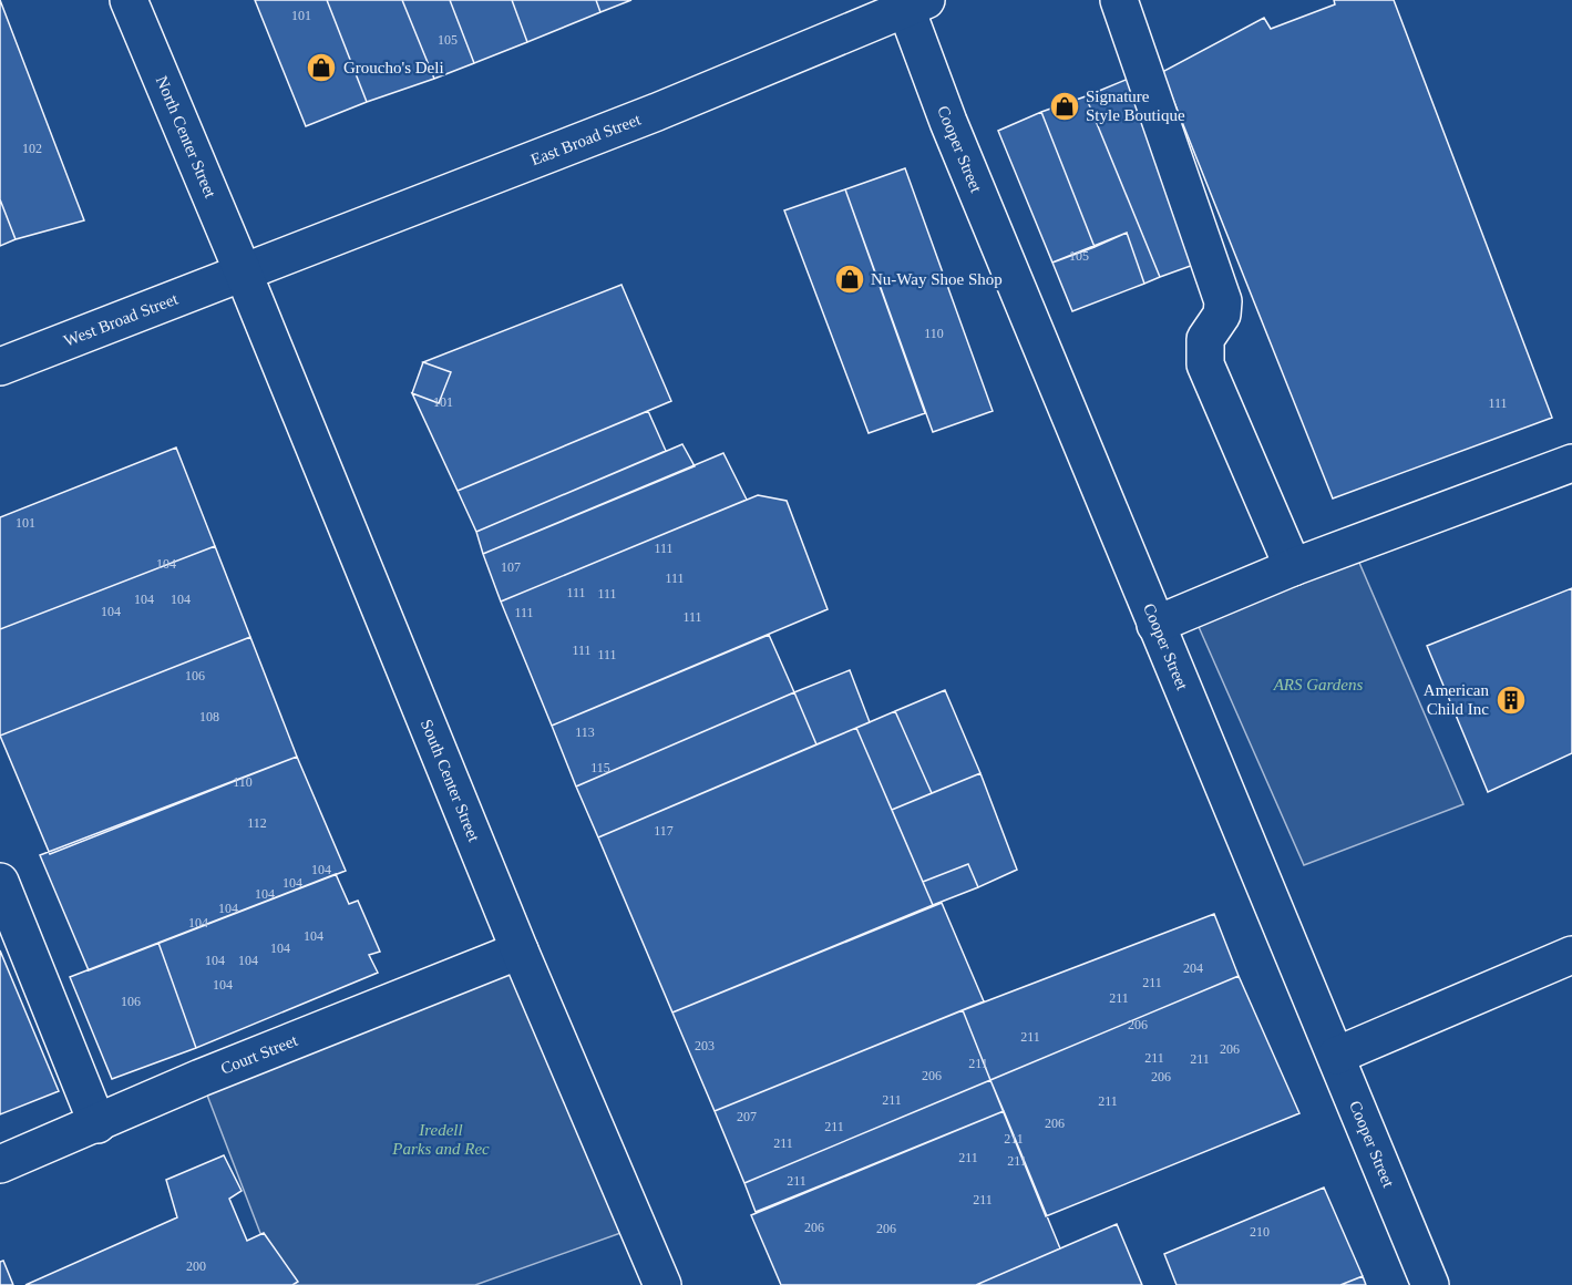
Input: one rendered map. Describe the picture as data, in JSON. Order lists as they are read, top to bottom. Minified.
{"streets":{"street":["North Center Street","East Broad Street","Cooper Street","West Broad Street","South Center Street","Court Street"]},"crossings":[["North Center Street","East Broad Street"],["North Center Street","West Broad Street"],["North Center Street","South Center Street"],["East Broad Street","Cooper Street"],["East Broad Street","West Broad Street"],["East Broad Street","South Center Street"],["West Broad Street","South Center Street"],["South Center Street","Court Street"]],"parks":["ARS Gardens","Iredell Parks and Rec"],"places":{"shop":["Groucho's Deli","Signature Style Boutique","Nu-Way Shoe Shop"],"building":["American Child Inc"]},"house_numbers":["101","105","102","105","110","101","111","101","111","104","107","111","111","111","104","104","104","111","111","111","111","106","108","113","115","110","112","117","104","104","104","104","104","104","104","104","104","204","211","104","211","106","206","211","203","206","211","211","211","206","206","211","211","207","206","211","211","211","211","211","211","211","206","206","210","200"]}
